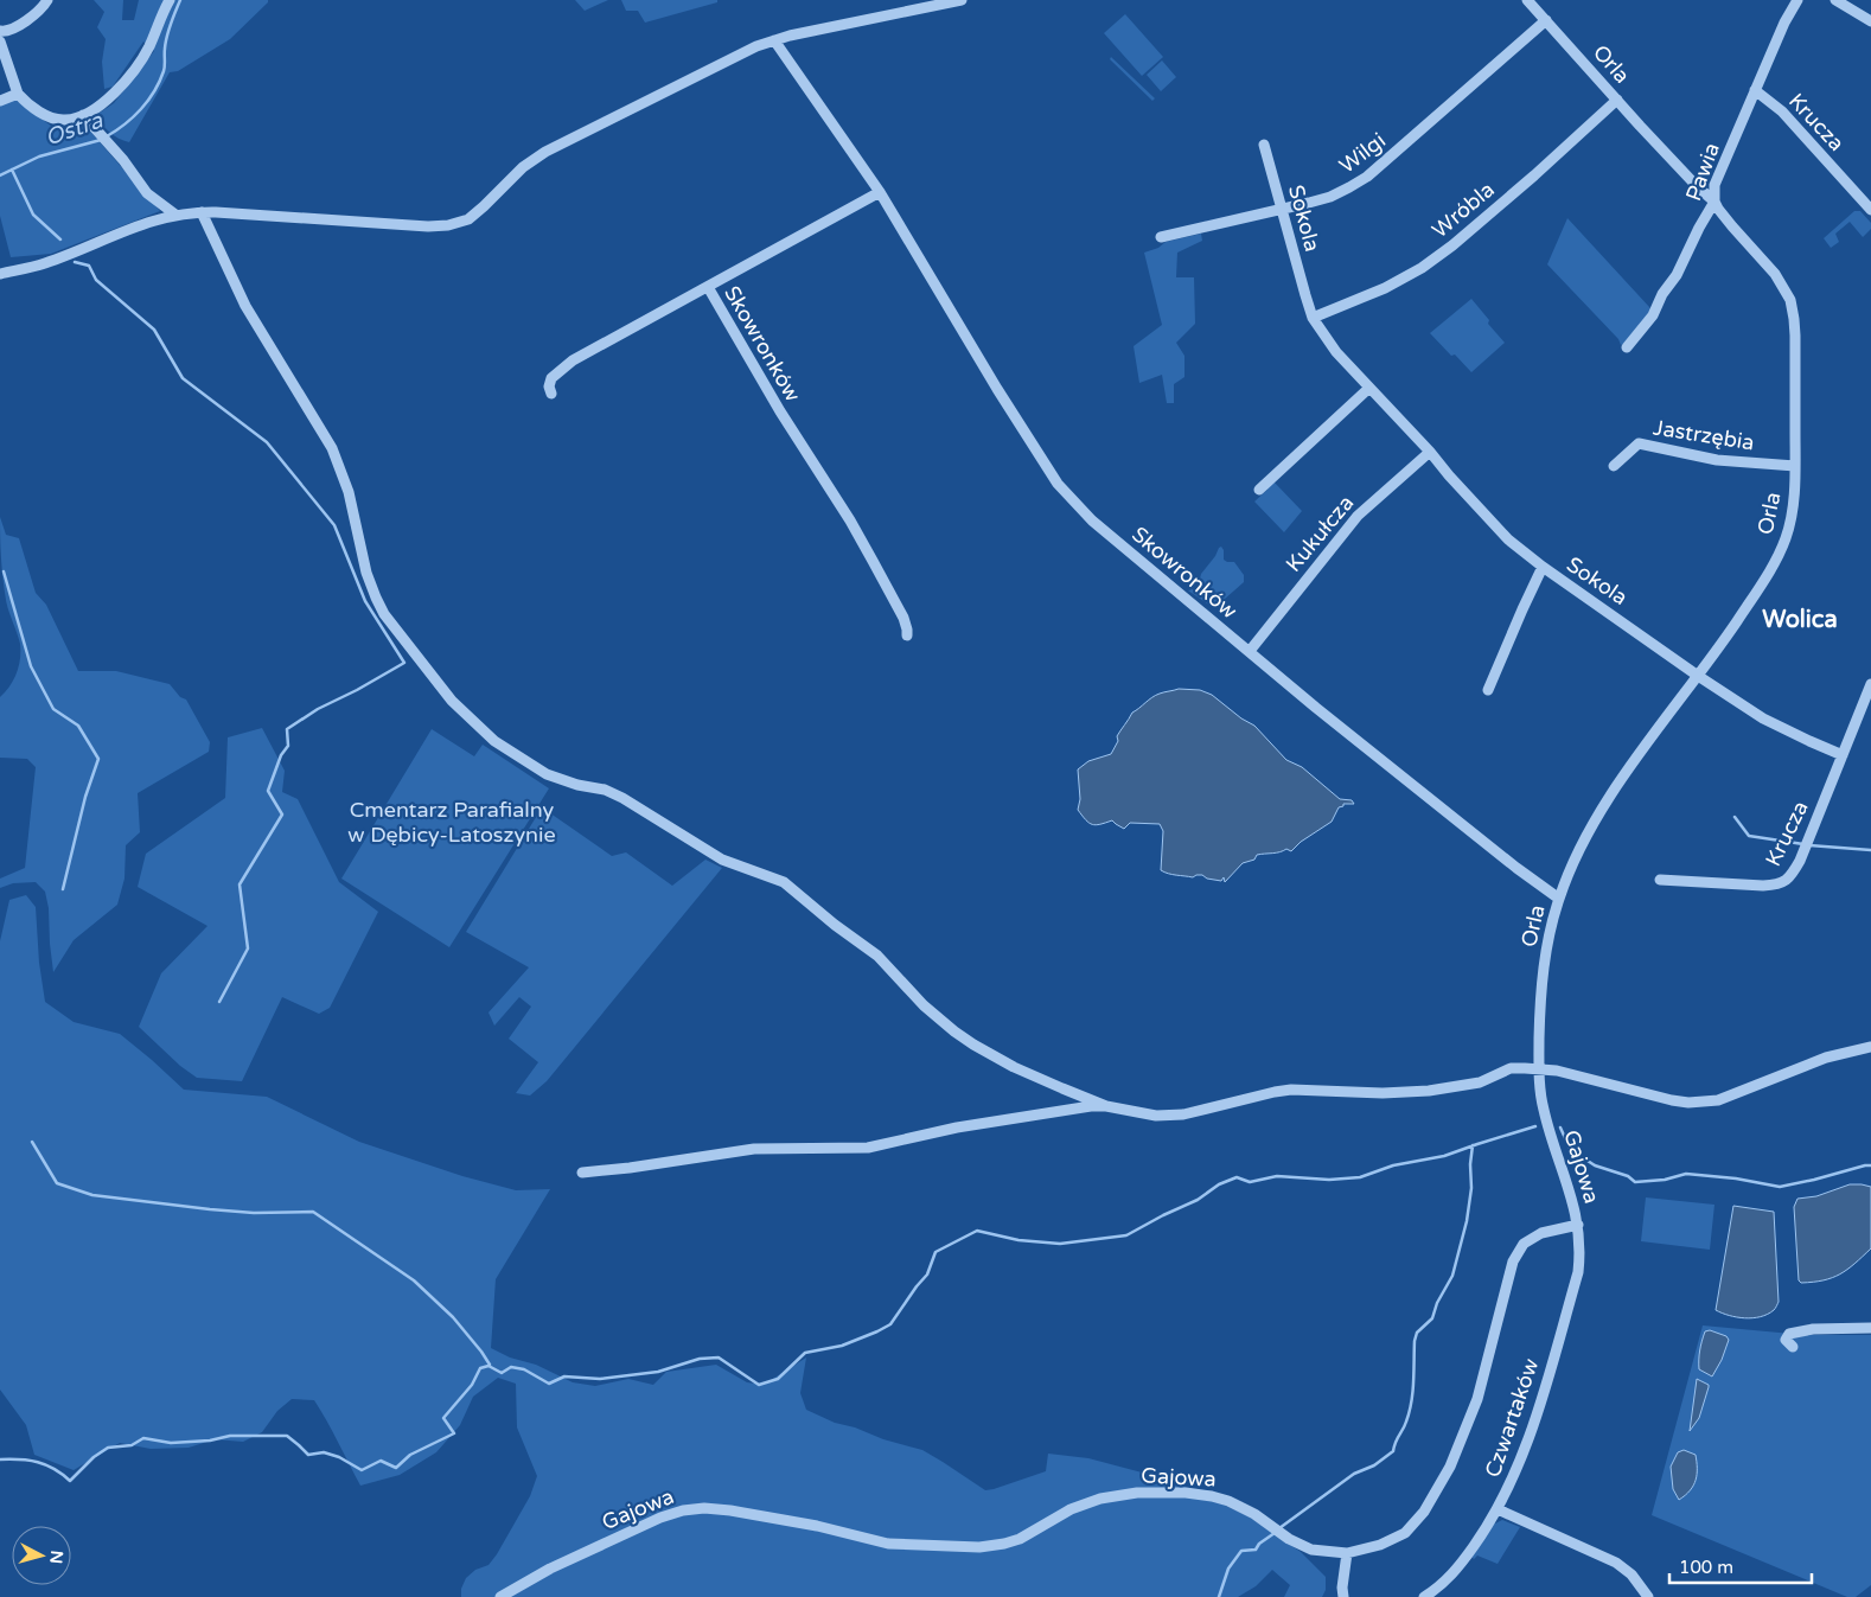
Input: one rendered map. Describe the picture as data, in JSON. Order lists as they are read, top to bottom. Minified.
{"streets":{"street":["Orla","Krucza","Wilgi","Pawia","Wróbla","Sokola","Skowronków","Jastrzębia","Kukułcza","Gajowa","Czwartaków"]},"crossings":[["Orla","Wilgi"],["Orla","Pawia"],["Orla","Wróbla"],["Orla","Sokola"],["Orla","Skowronków"],["Orla","Jastrzębia"],["Orla","Gajowa"],["Krucza","Pawia"],["Krucza","Sokola"],["Wilgi","Sokola"],["Wróbla","Sokola"],["Sokola","Kukułcza"],["Skowronków","Kukułcza"],["Gajowa","Czwartaków"]],"districts":["Wolica"],"water":["Ostra"],"parks":["Cmentarz Parafialny w Dębicy-Latoszynie"],"scale_bar":"100 m","north":"right"}
